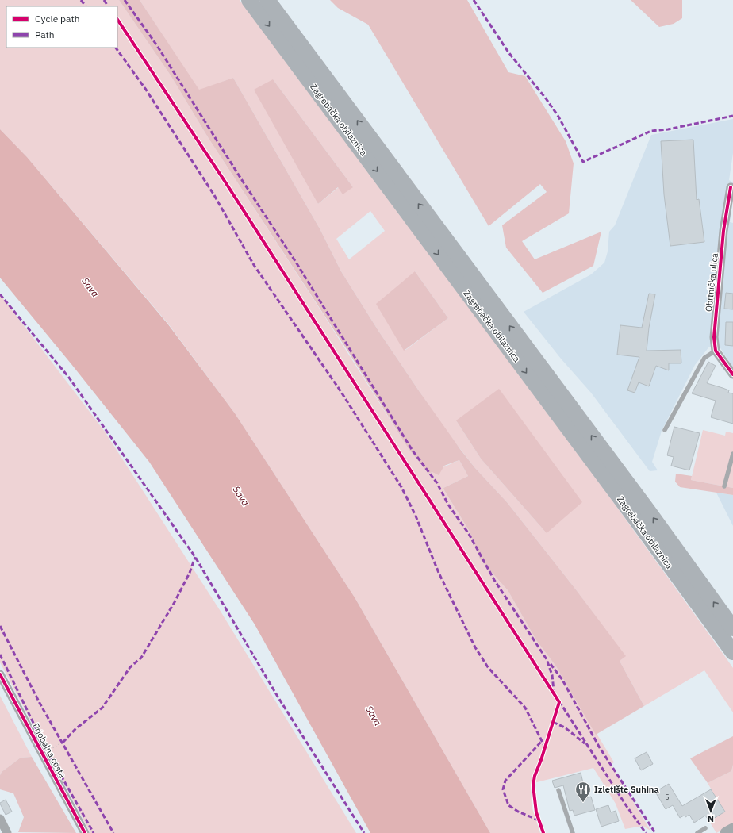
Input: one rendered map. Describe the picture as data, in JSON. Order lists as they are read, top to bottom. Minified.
{"streets":{"highway":["Zagrebačka obilaznica"],"street":["Obrtnička ulica","Priobalna cesta"]},"water":["Sava"],"places":{"restaurant":["Izletište Suhina"]},"house_numbers":["5"],"legend":["Cycle path","Path"],"north":"bottom"}
